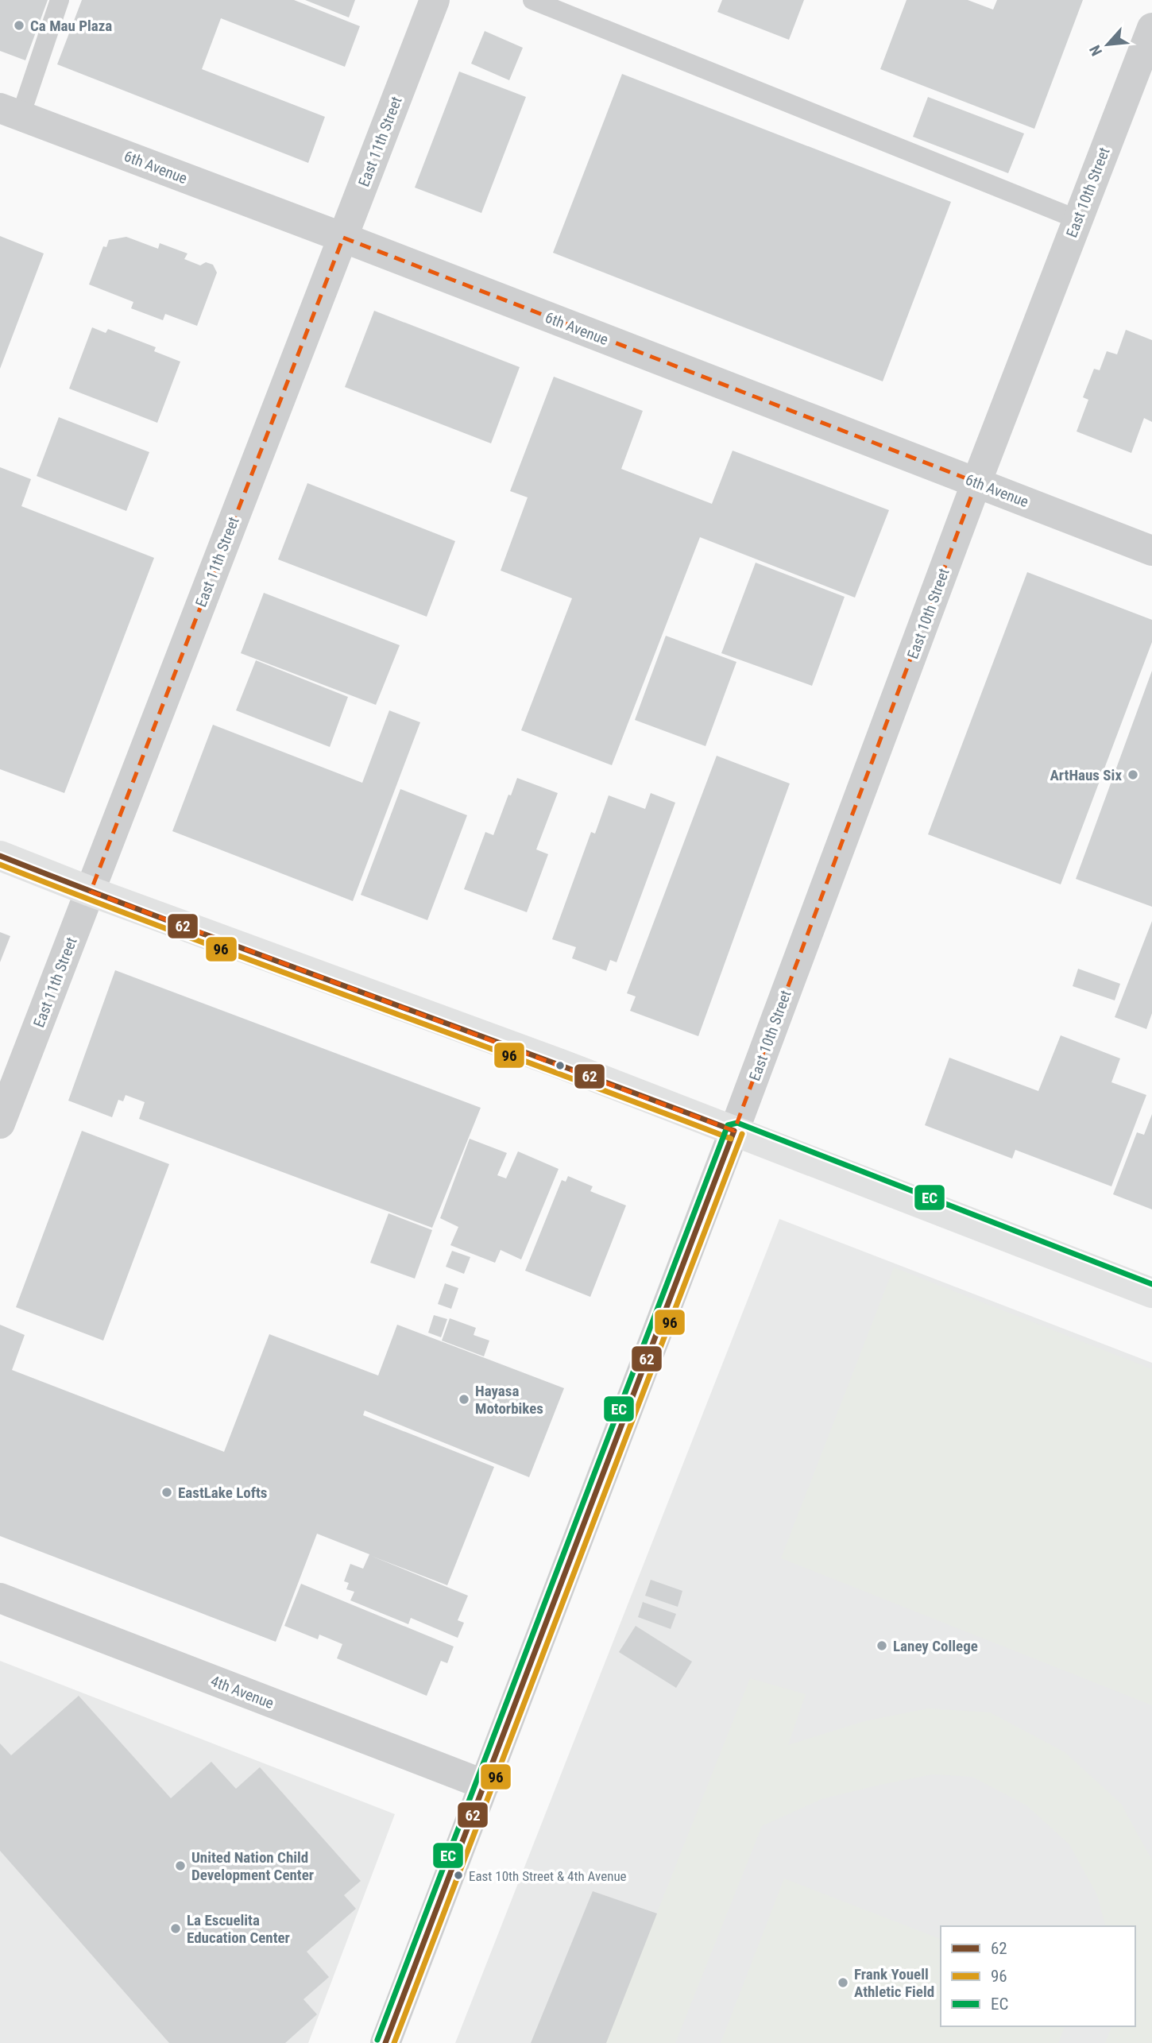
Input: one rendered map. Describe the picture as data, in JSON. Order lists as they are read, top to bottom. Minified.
{"streets":{"street":["East 11th Street","6th Avenue","East 10th Street","4th Avenue"]},"crossings":[["East 11th Street","6th Avenue"],["6th Avenue","East 10th Street"],["East 10th Street","4th Avenue"]],"places":["Ca Mau Plaza","ArtHaus Six","Hayasa Motorbikes","EastLake Lofts","Laney College","United Nation Child Development Center","East 10th Street & 4th Avenue","La Escuelita Education Center","Frank Youell Athletic Field"],"lines":["transit line 62","transit line 96","transit line EC"],"legend":["62","96","EC"],"north":"bottom left"}
